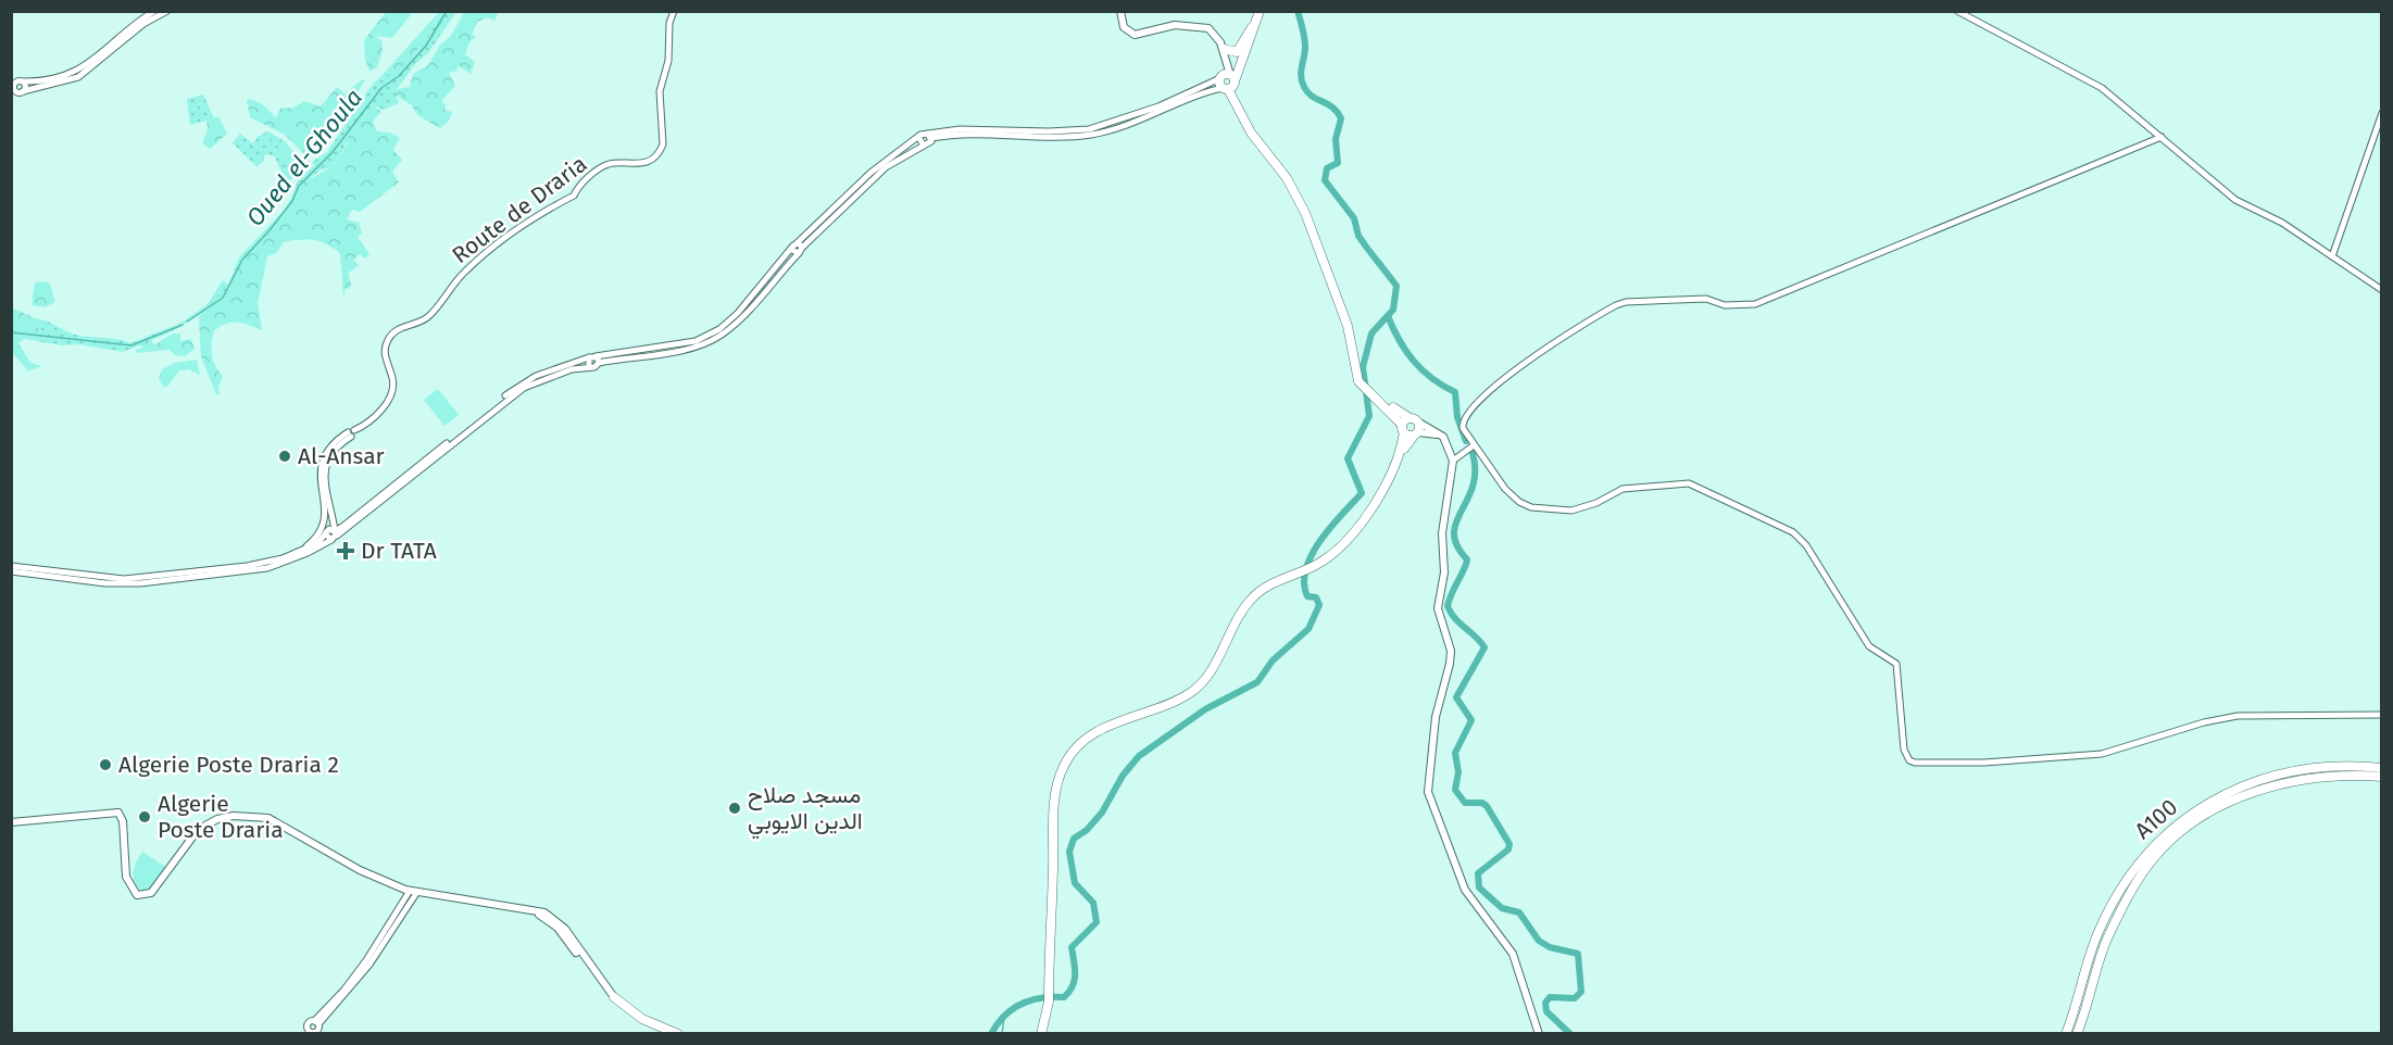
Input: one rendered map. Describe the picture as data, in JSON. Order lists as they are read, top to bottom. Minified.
{"streets":{"highway":["A100"],"main road":["Route de Draria"]},"water":["Oued el-Ghoula"],"places":{"other":["Al-Ansar","Algerie Poste Draria 2","مسجد صلاح الدين الايوبي","Algerie Poste Draria"],"health":["Dr TATA"]}}
